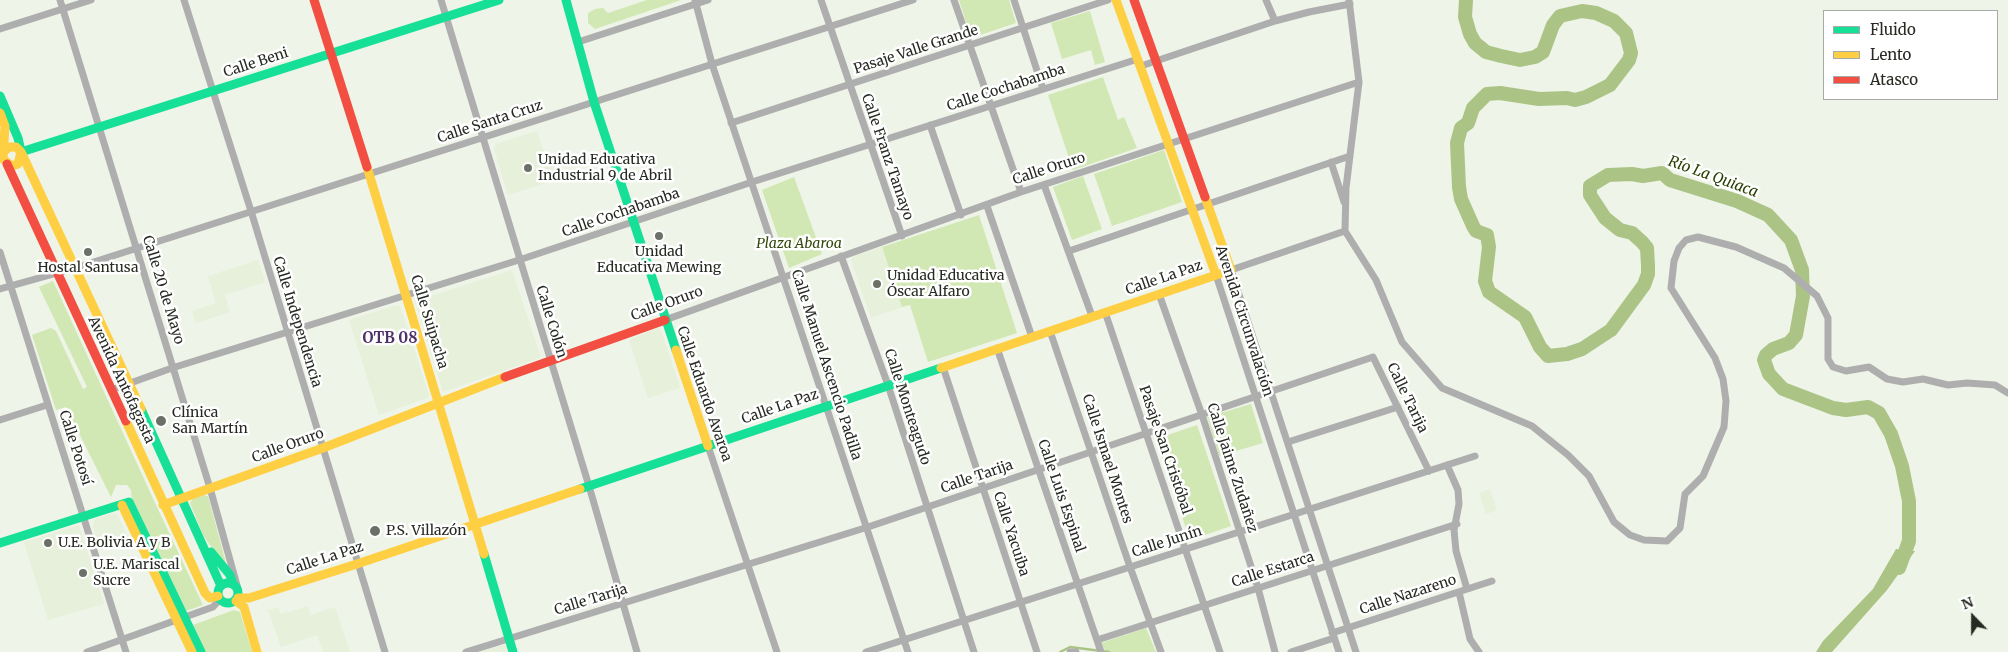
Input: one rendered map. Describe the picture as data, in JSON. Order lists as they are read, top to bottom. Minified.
{"streets":{"main road":["Calle Beni","Calle Oruro","Calle La Paz","Calle 20 de Mayo","Avenida Circunvalación","Calle Suipacha","Avenida Antofagasta","Calle Eduardo Avaroa"],"street":["Pasaje Valle Grande","Calle Cochabamba","Calle Santa Cruz","Calle Franz Tamayo","Calle Independencia","Calle Colón","Calle Manuel Ascencio Padilla","Calle Tarija","Calle Monteagudo","Calle Potosí","Pasaje San Cristóbal","Calle Ismael Montes","Calle Jaime Zudañez","Calle Luis Espinal","Calle Yacuiba","Calle Junín","Calle Estarca","Calle Nazareno"]},"crossings":[["Pasaje Valle Grande","Calle Franz Tamayo"],["Pasaje Valle Grande","Calle Manuel Ascencio Padilla"],["Calle Beni","Calle 20 de Mayo"],["Calle Beni","Calle Independencia"],["Calle Beni","Calle Suipacha"],["Calle Beni","Calle Colón"],["Calle Beni","Avenida Antofagasta"],["Calle Cochabamba","Calle Franz Tamayo"],["Calle Cochabamba","Calle 20 de Mayo"],["Calle Cochabamba","Avenida Circunvalación"],["Calle Cochabamba","Calle Independencia"],["Calle Cochabamba","Calle Suipacha"],["Calle Cochabamba","Calle Colón"],["Calle Cochabamba","Calle Manuel Ascencio Padilla"],["Calle Cochabamba","Avenida Antofagasta"],["Calle Cochabamba","Calle Eduardo Avaroa"],["Calle Santa Cruz","Calle Franz Tamayo"],["Calle Santa Cruz","Calle 20 de Mayo"],["Calle Santa Cruz","Calle Independencia"],["Calle Santa Cruz","Calle Suipacha"],["Calle Santa Cruz","Calle Colón"],["Calle Santa Cruz","Calle Manuel Ascencio Padilla"],["Calle Santa Cruz","Avenida Antofagasta"],["Calle Santa Cruz","Calle Eduardo Avaroa"],["Calle Santa Cruz","Calle Potosí"],["Calle Franz Tamayo","Calle Oruro"],["Calle Oruro","Calle 20 de Mayo"],["Calle Oruro","Avenida Circunvalación"],["Calle Oruro","Calle Independencia"],["Calle Oruro","Calle Suipacha"],["Calle Oruro","Calle Colón"],["Calle Oruro","Calle Manuel Ascencio Padilla"],["Calle Oruro","Avenida Antofagasta"],["Calle Oruro","Calle Eduardo Avaroa"],["Calle Oruro","Calle Monteagudo"],["Calle La Paz","Calle 20 de Mayo"],["Calle La Paz","Avenida Circunvalación"],["Calle La Paz","Calle Independencia"],["Calle La Paz","Calle Suipacha"],["Calle La Paz","Calle Colón"],["Calle La Paz","Calle Manuel Ascencio Padilla"],["Calle La Paz","Calle Eduardo Avaroa"],["Calle La Paz","Calle Monteagudo"],["Calle La Paz","Pasaje San Cristóbal"],["Calle La Paz","Calle Ismael Montes"],["Calle La Paz","Calle Jaime Zudañez"],["Calle La Paz","Calle Luis Espinal"],["Calle La Paz","Calle Yacuiba"],["Avenida Circunvalación","Calle Tarija"],["Avenida Circunvalación","Calle Junín"],["Avenida Circunvalación","Calle Estarca"],["Avenida Circunvalación","Calle Nazareno"],["Calle Suipacha","Calle Tarija"],["Calle Colón","Calle Tarija"],["Calle Manuel Ascencio Padilla","Calle Tarija"],["Calle Manuel Ascencio Padilla","Calle Junín"],["Calle Eduardo Avaroa","Calle Tarija"],["Calle Tarija","Calle Monteagudo"],["Calle Tarija","Pasaje San Cristóbal"],["Calle Tarija","Calle Ismael Montes"],["Calle Tarija","Calle Jaime Zudañez"],["Calle Tarija","Calle Luis Espinal"],["Calle Tarija","Calle Yacuiba"],["Calle Tarija","Calle Junín"],["Calle Monteagudo","Calle Junín"],["Pasaje San Cristóbal","Calle Junín"],["Pasaje San Cristóbal","Calle Estarca"],["Calle Ismael Montes","Calle Junín"],["Calle Ismael Montes","Calle Estarca"],["Calle Jaime Zudañez","Calle Junín"],["Calle Jaime Zudañez","Calle Estarca"],["Calle Luis Espinal","Calle Junín"],["Calle Luis Espinal","Calle Estarca"],["Calle Yacuiba","Calle Junín"]],"districts":["OTB 08"],"water":["Río La Quiaca"],"parks":["Plaza Abaroa"],"places":["Unidad Educativa Industrial 9 de Abril","Unidad Educativa Mewing","Hostal Santusa","Unidad Educativa Óscar Alfaro","Clínica San Martín","P.S. Villazón","U.E. Bolivia A y B","U.E. Mariscal Sucre"],"legend":["Fluido","Lento","Atasco"],"north":"top"}
